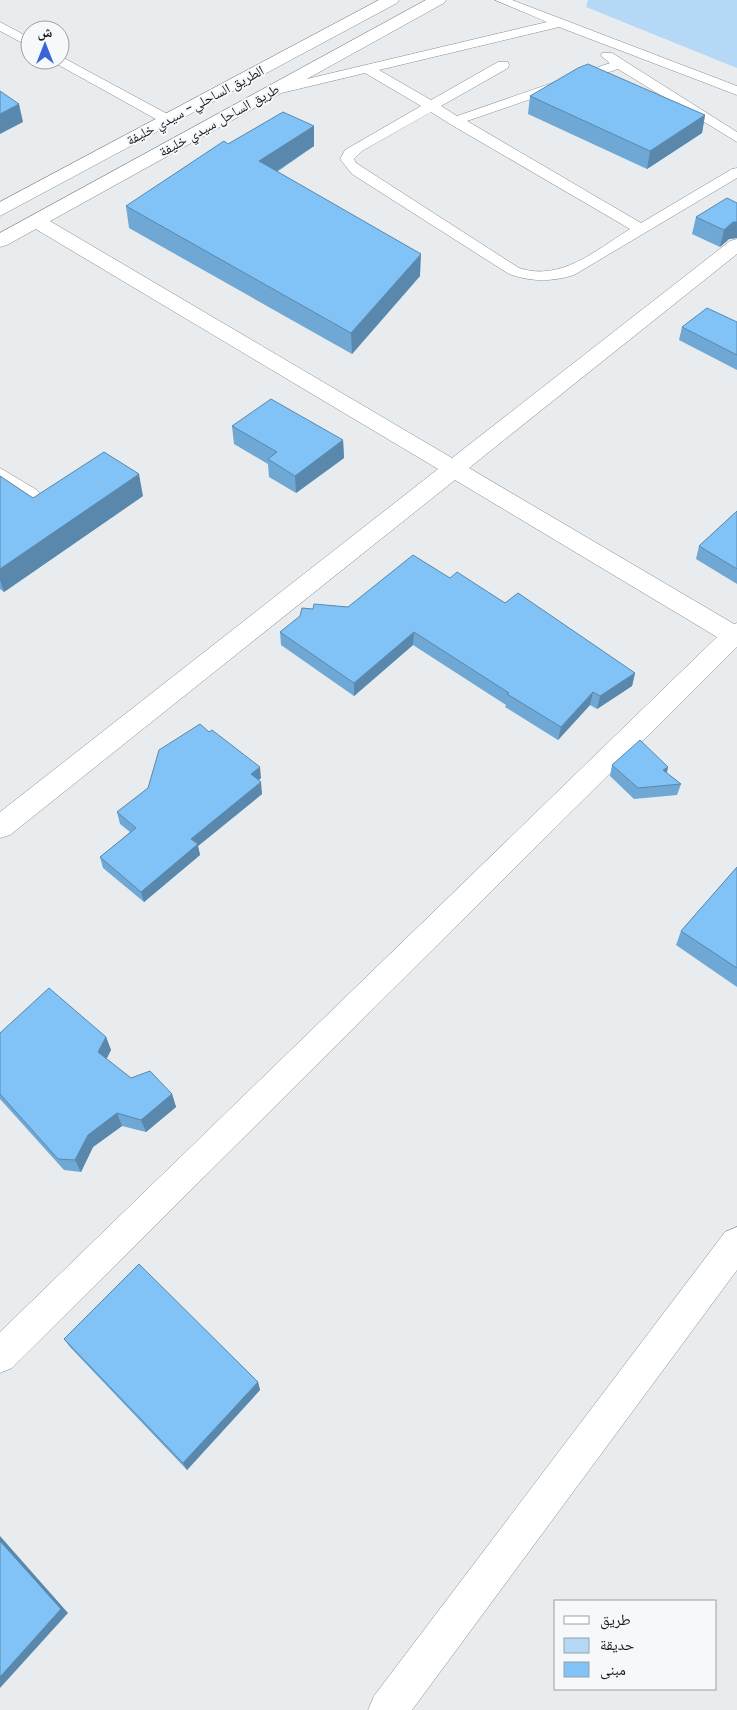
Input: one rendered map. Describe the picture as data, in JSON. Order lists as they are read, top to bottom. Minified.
{"streets":{"main road":["الطريق الساحلي- سيدي خليفة","طريق الساحل سيدي خليفة"]},"legend":["طريق","حديقة","مبنى"],"north":"top"}
